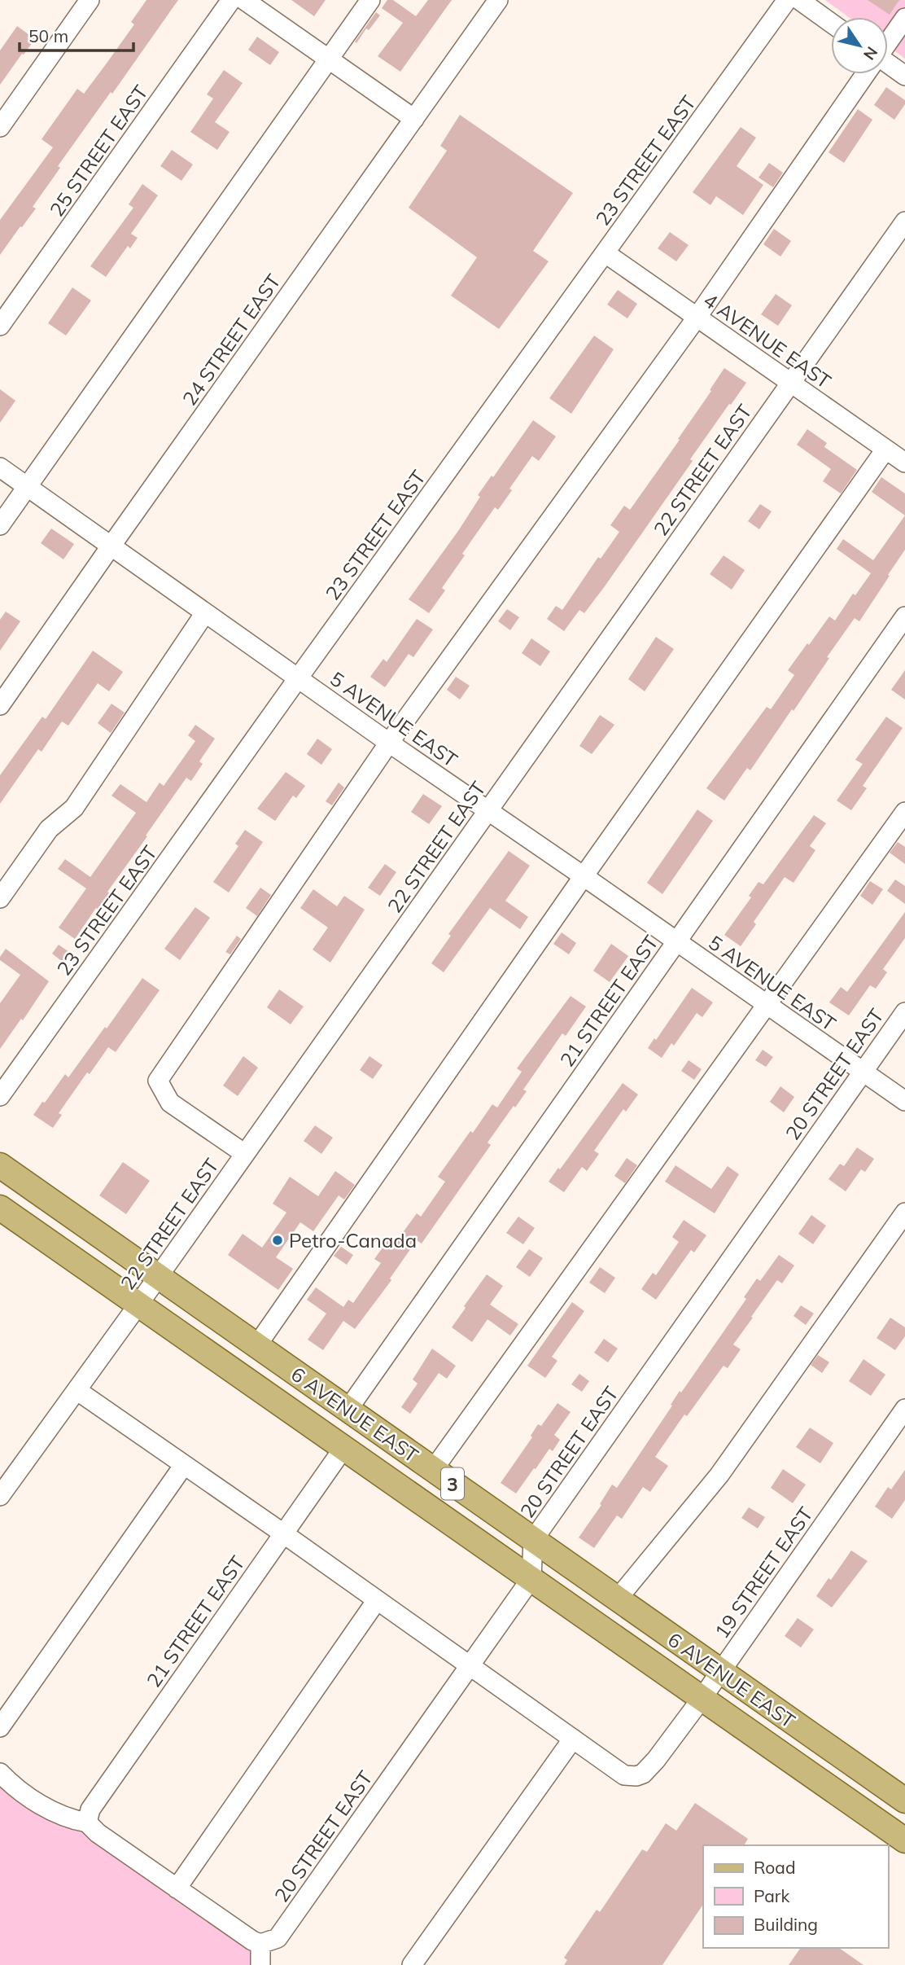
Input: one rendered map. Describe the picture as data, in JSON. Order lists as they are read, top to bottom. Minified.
{"streets":{"main road":["6 AVENUE EAST","3"],"street":["25 STREET EAST","23 STREET EAST","24 STREET EAST","4 AVENUE EAST","22 STREET EAST","5 AVENUE EAST","21 STREET EAST","20 STREET EAST","19 STREET EAST"]},"crossings":[["23 STREET EAST","4 AVENUE EAST"],["23 STREET EAST","5 AVENUE EAST"],["24 STREET EAST","5 AVENUE EAST"],["4 AVENUE EAST","22 STREET EAST"],["22 STREET EAST","5 AVENUE EAST"],["22 STREET EAST","6 AVENUE EAST"],["22 STREET EAST","19 STREET EAST"],["5 AVENUE EAST","21 STREET EAST"],["5 AVENUE EAST","20 STREET EAST"],["21 STREET EAST","6 AVENUE EAST"],["21 STREET EAST","19 STREET EAST"],["20 STREET EAST","6 AVENUE EAST"],["20 STREET EAST","19 STREET EAST"],["6 AVENUE EAST","19 STREET EAST"]],"places":["Petro-Canada"],"legend":["Road","Park","Building"],"scale_bar":"50 m","north":"bottom right"}
